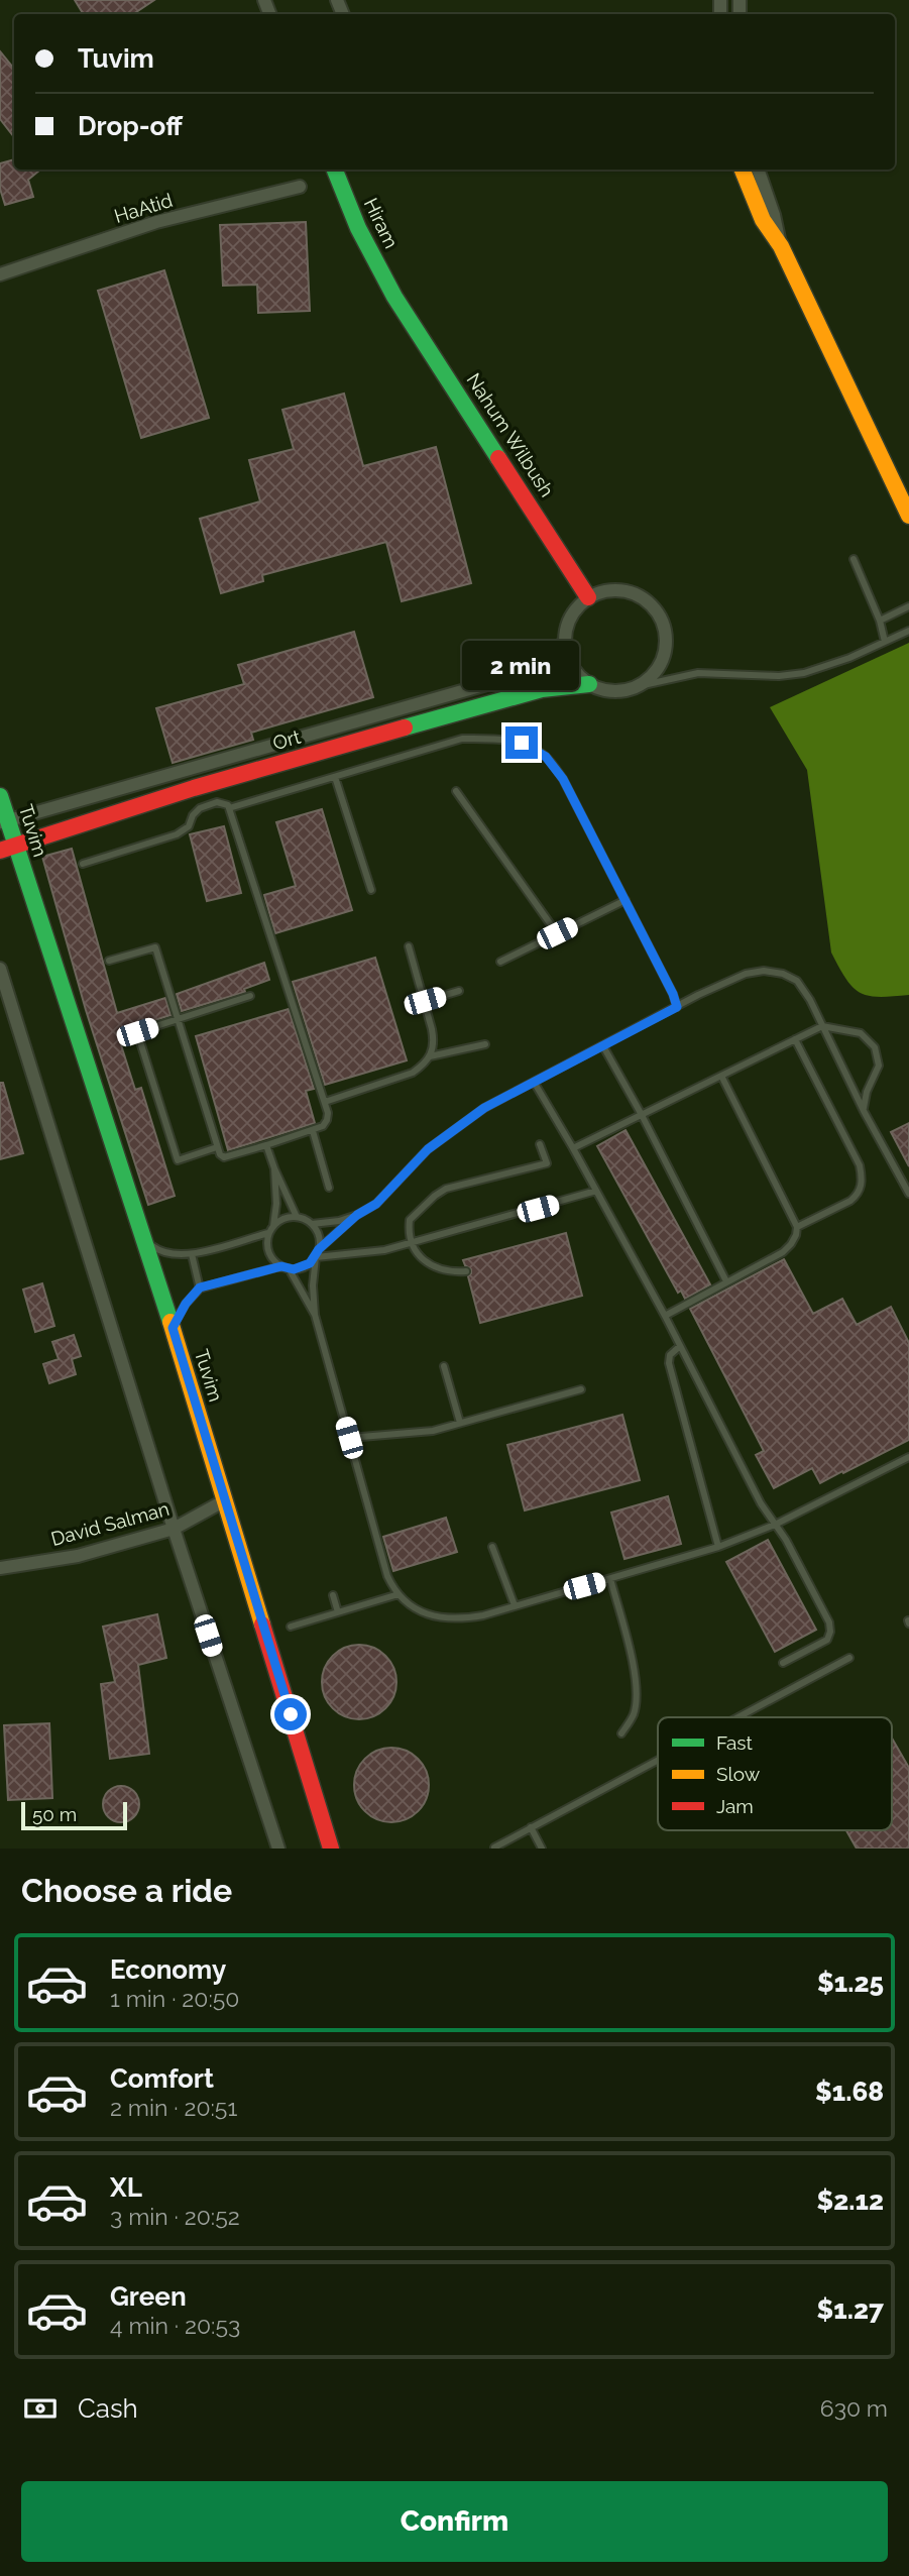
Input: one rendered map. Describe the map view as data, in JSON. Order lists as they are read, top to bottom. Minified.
{"streets":{"street":["HaAtid","Hiram","Nahum Wilbush","Ort","Tuvim","David Salman"]},"crossings":[["Hiram","Nahum Wilbush"],["Nahum Wilbush","Ort"],["Ort","Tuvim"],["Tuvim","David Salman"]],"legend":["Fast","Slow","Jam"],"scale_bar":"50 m","page":{"banner":["Tuvim","Drop-off"],"bubble":"2 min","scale":"50 m","heading":"Choose a ride","list":[{"name":"Economy","note":"1 min · 20:50","value":"$1.25"},{"name":"Comfort","note":"2 min · 20:51","value":"$1.68"},{"name":"XL","note":"3 min · 20:52","value":"$2.12"},{"name":"Green","note":"4 min · 20:53","value":"$1.27"}],"pay":["Cash","630 m"],"buttons":"Confirm"}}
